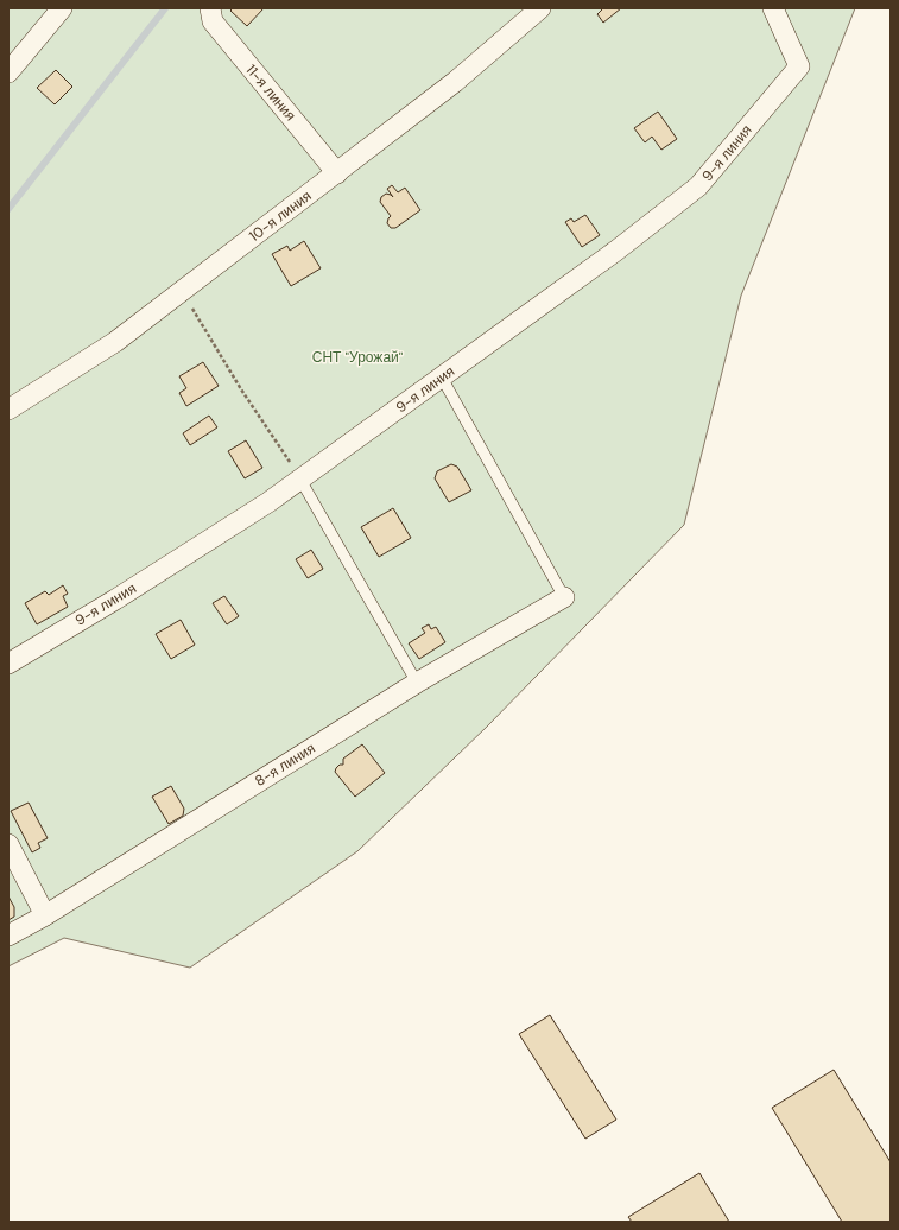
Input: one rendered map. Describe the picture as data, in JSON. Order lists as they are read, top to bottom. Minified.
{"streets":{"street":["11-я линия","9-я линия","10-я линия","8-я линия"]},"crossings":[["11-я линия","10-я линия"]],"parks":["СНТ \"Урожай\""]}
